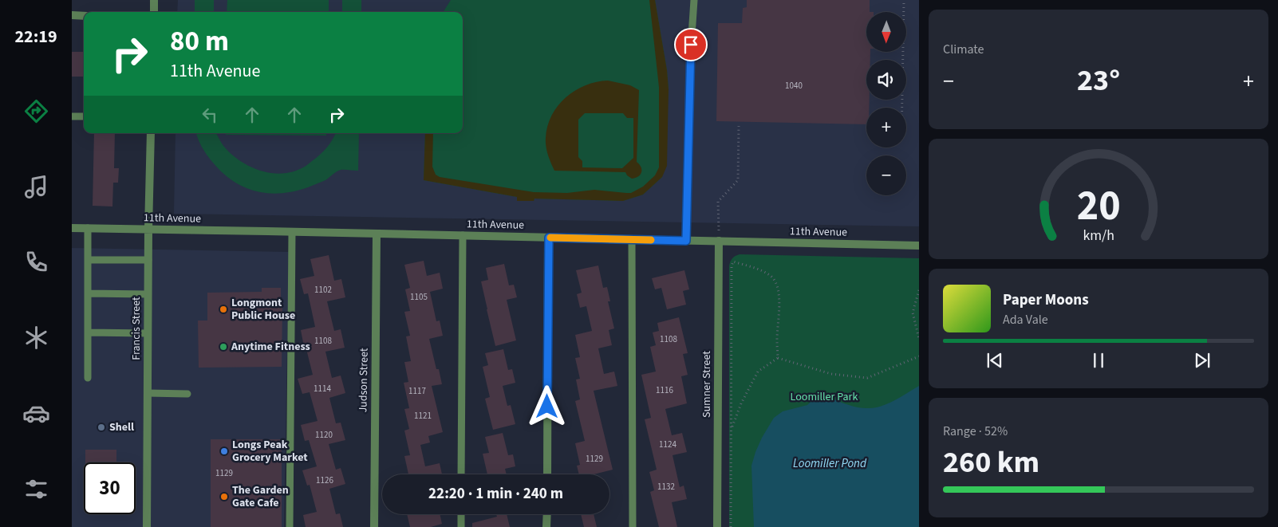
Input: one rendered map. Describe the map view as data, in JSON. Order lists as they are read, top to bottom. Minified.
{"streets":{"street":["11th Avenue","Francis Street","Judson Street","Sumner Street"]},"crossings":[["11th Avenue","Francis Street"],["11th Avenue","Judson Street"],["11th Avenue","Sumner Street"]],"water":["Loomiller Pond"],"parks":["Loomiller Park"],"places":["Longmont Public House","Anytime Fitness","Shell","Longs Peak Grocery Market","The Garden Gate Cafe"],"house_numbers":["1040","1102","1105","1108","1108","1114","1116","1117","1121","1120","1124","1129","1129","1126","1132"],"north":"bottom","page":{"tabs":"22:19","tile":["Climate",["Range · 52%","260 km"]],"map_buttons":["+","−"],"turn":["80 m","11th Avenue"],"heat":["−","23°","+"],"song":["Paper Moons","Ada Vale"],"limit":"30","trip":"22:20 · 1 min · 240 m","gauge":["20","km/h"]}}
